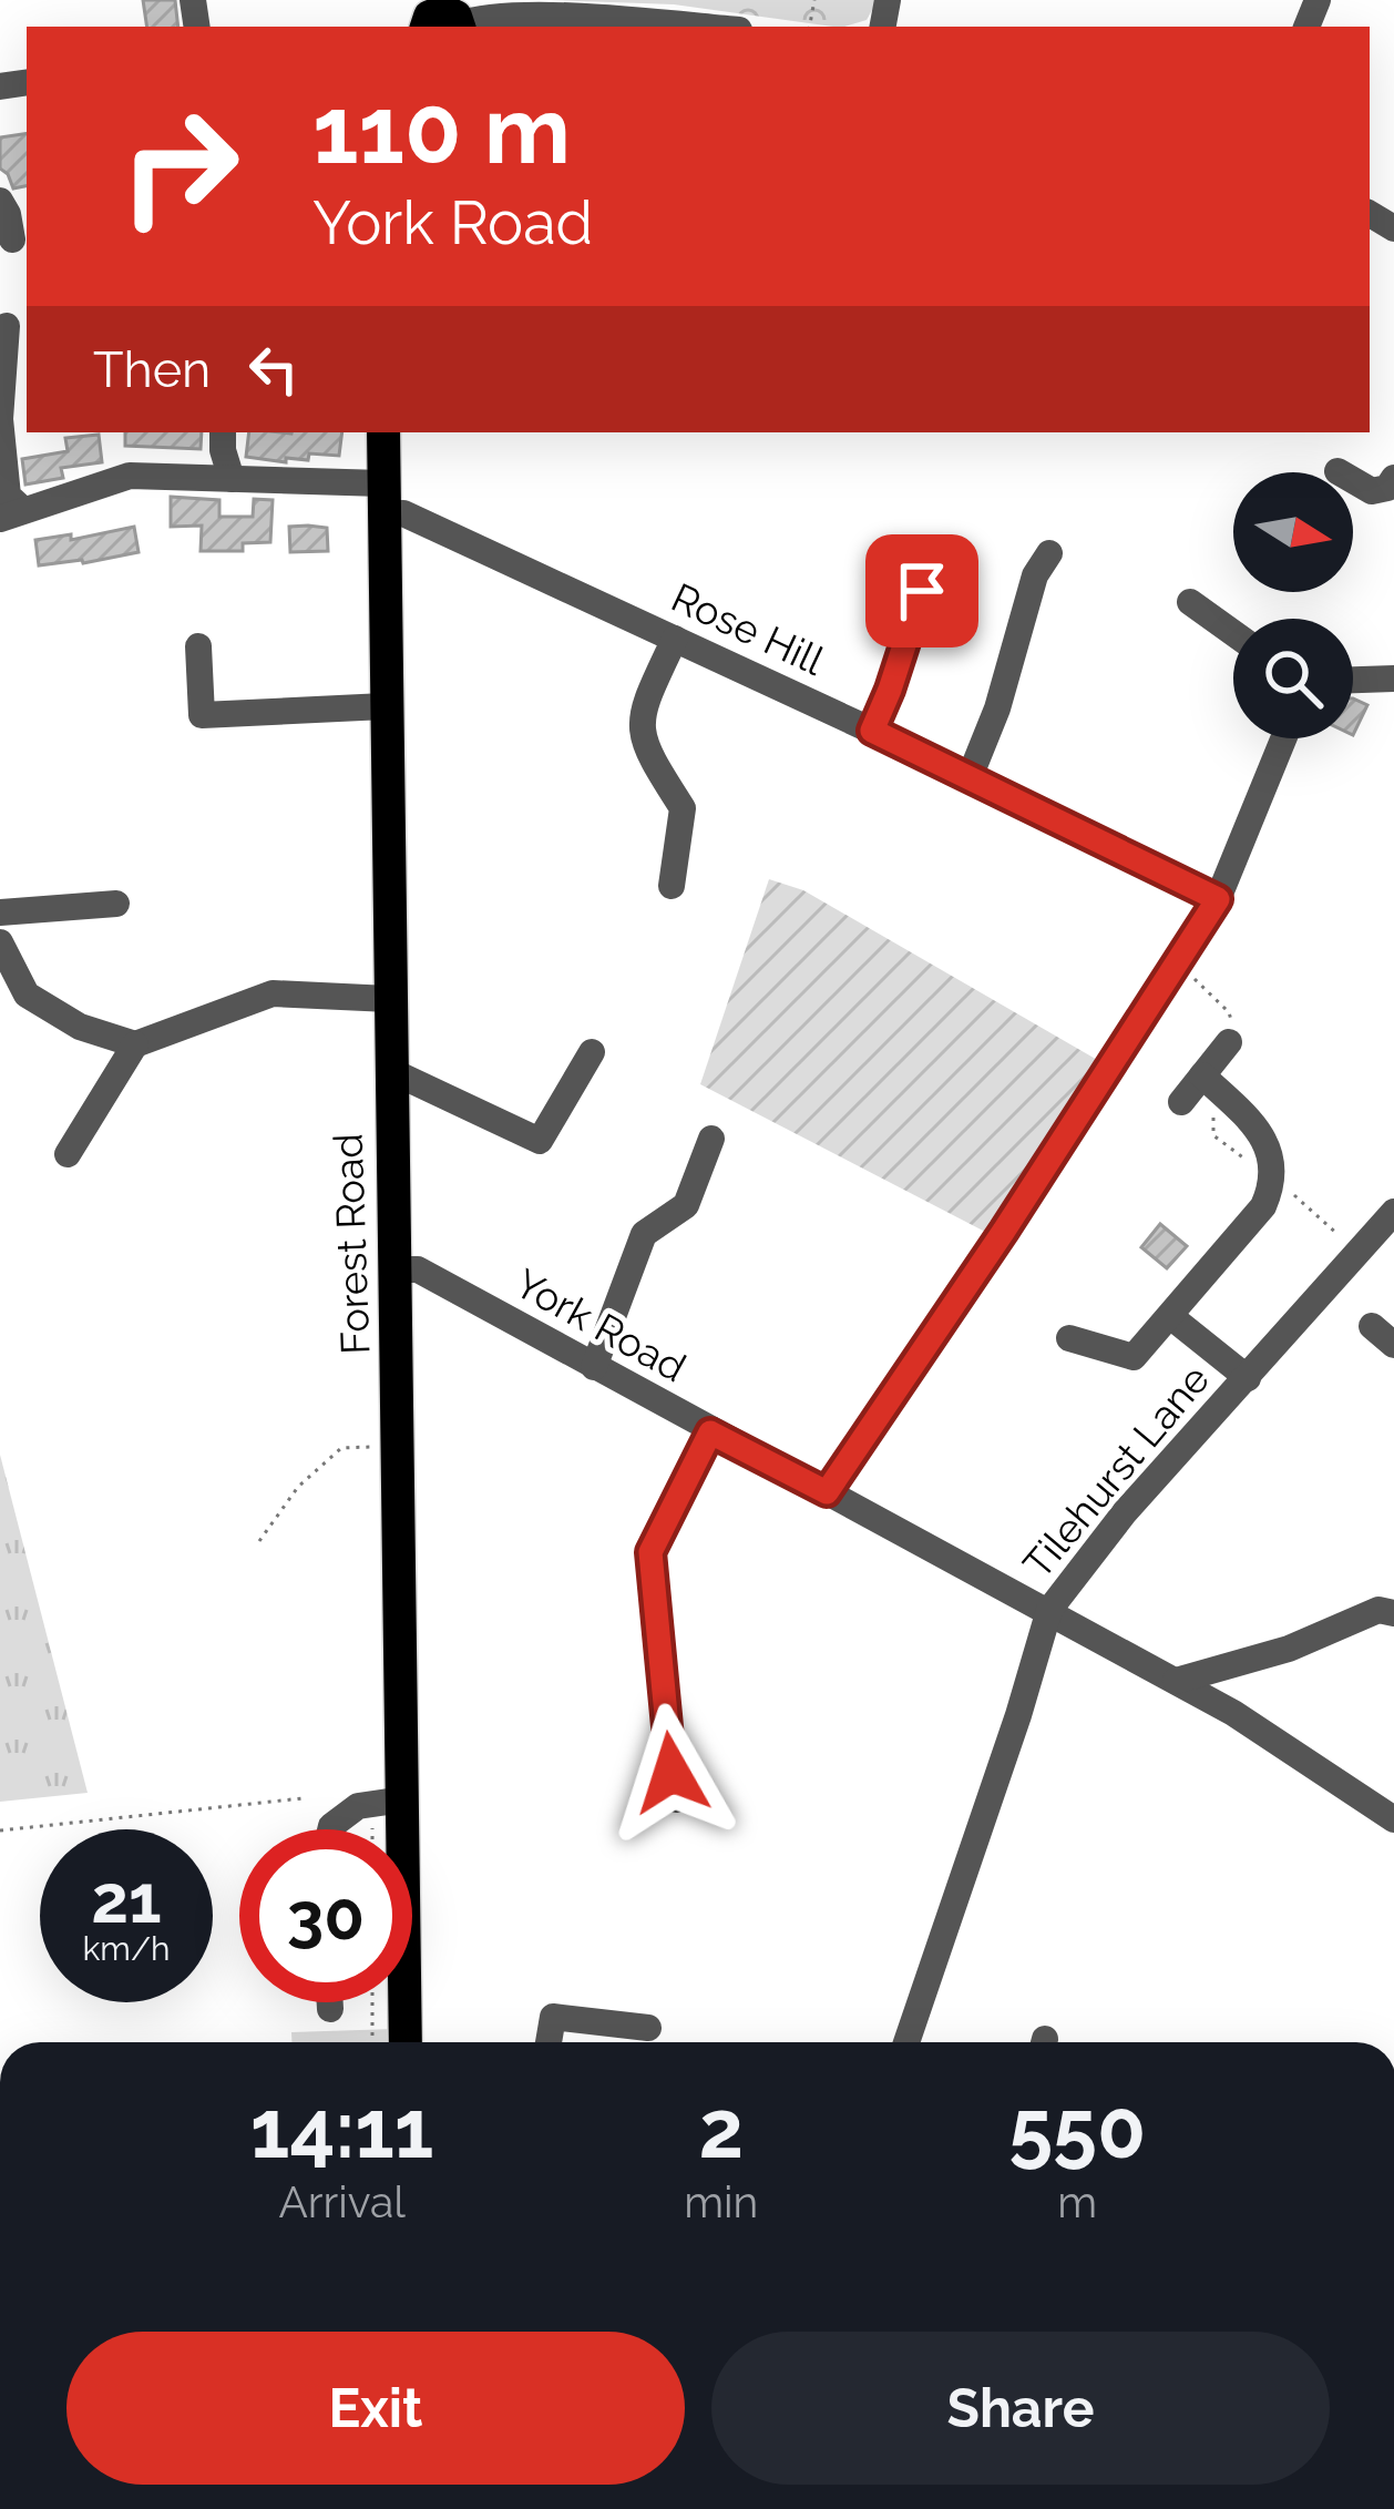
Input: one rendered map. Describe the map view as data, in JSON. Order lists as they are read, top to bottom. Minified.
{"streets":{"main road":["Forest Road"],"street":["Rose Hill","York Road","Tilehurst Lane"]},"crossings":[["Rose Hill","Forest Road"],["Forest Road","York Road"],["York Road","Tilehurst Lane"]],"north":"right","page":{"turn":["110 m","York Road"],"then":"Then","speed":"21 km/h","limit":"30","eta":["14:11","Arrival","2","min","550","m"],"buttons":["Exit","Share"]}}
